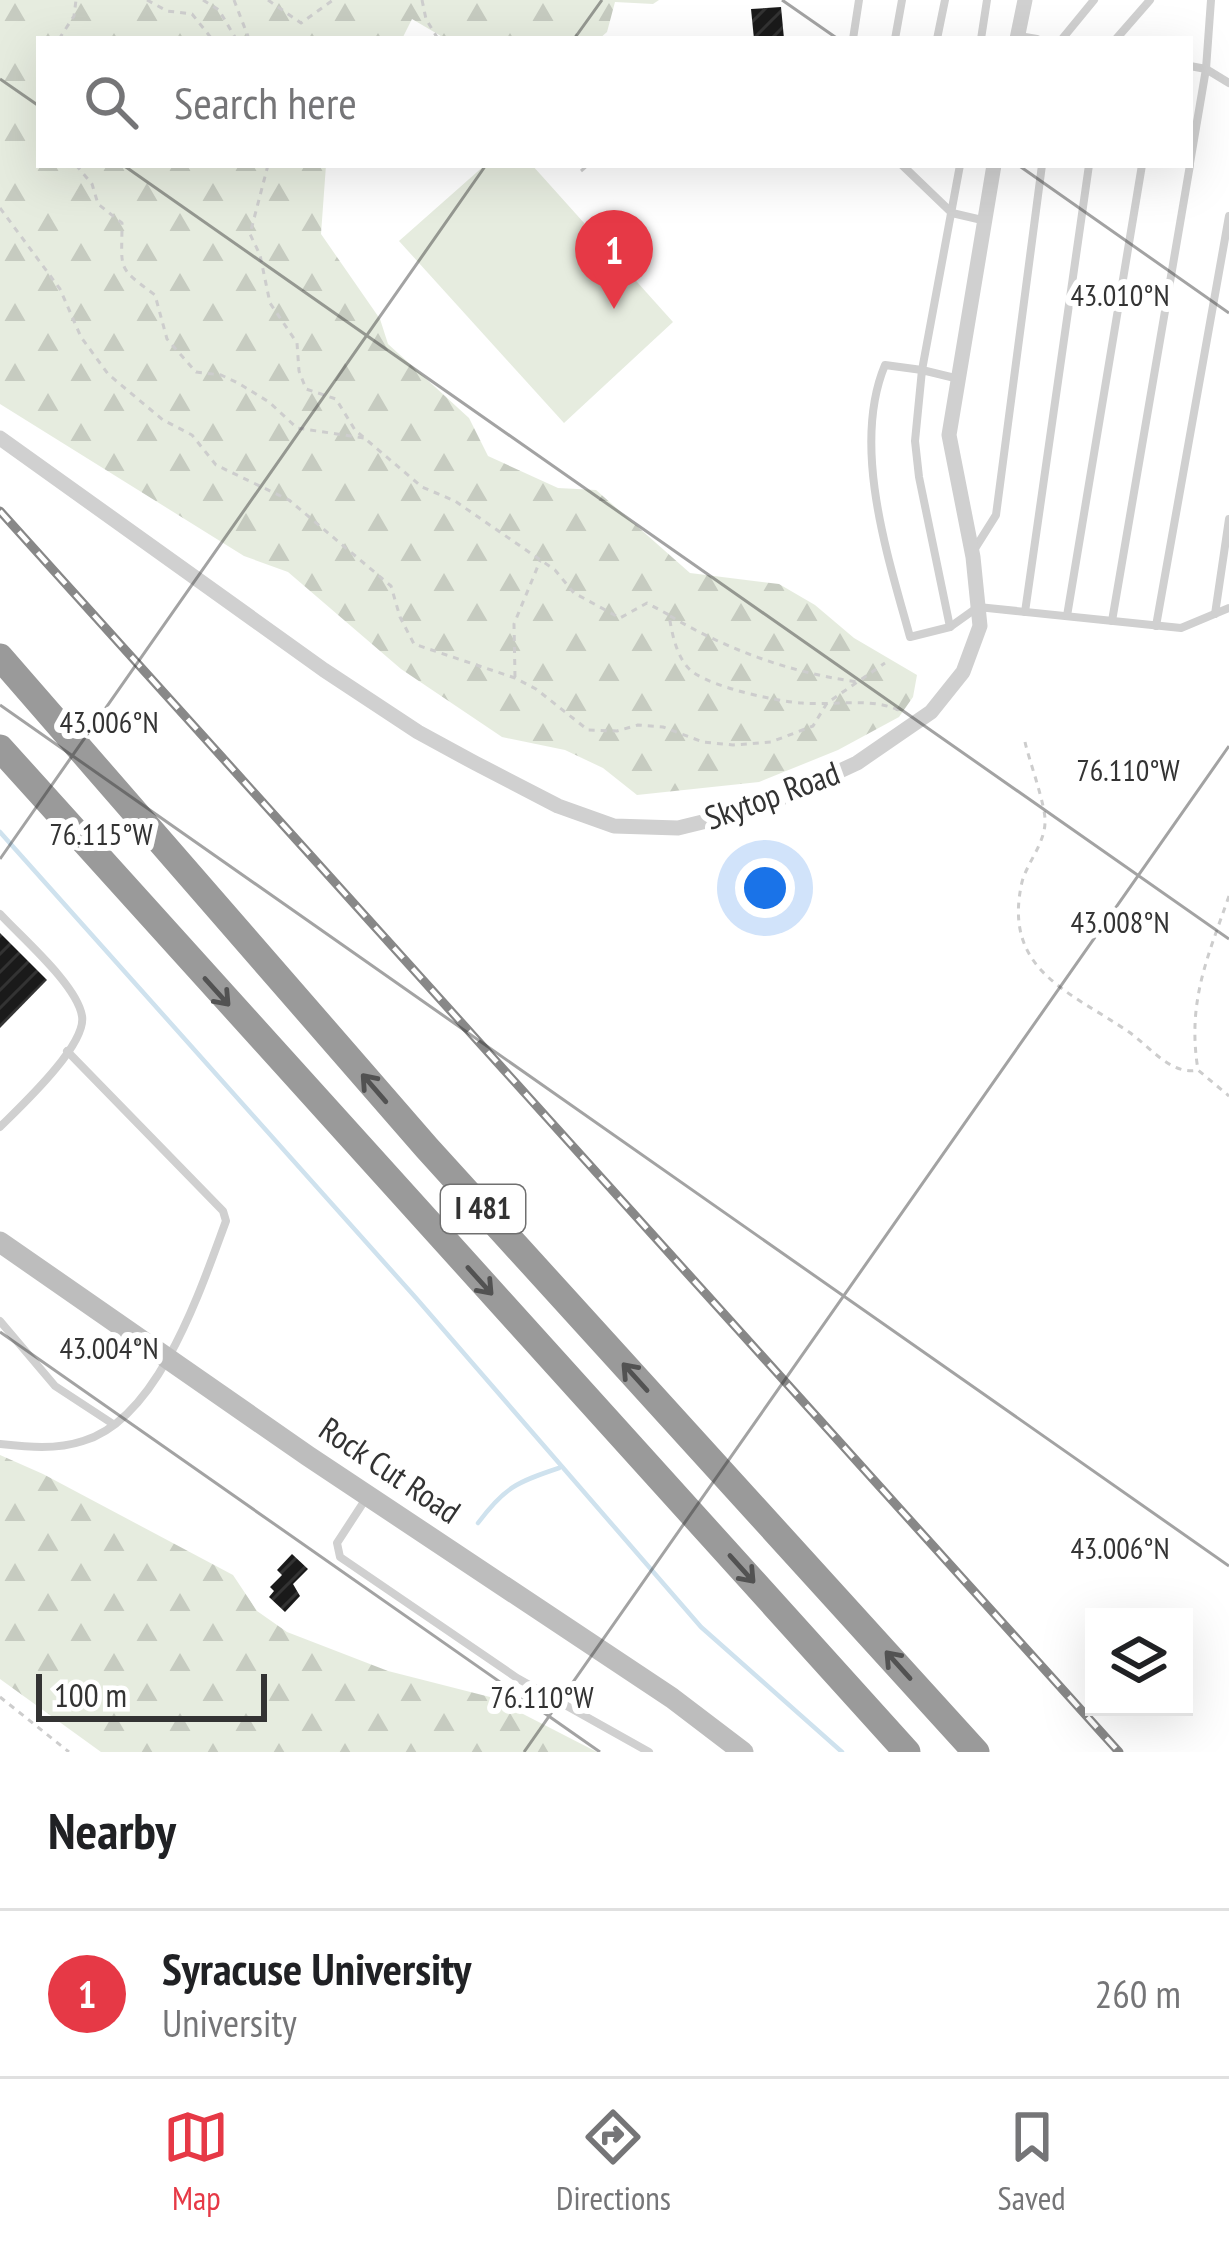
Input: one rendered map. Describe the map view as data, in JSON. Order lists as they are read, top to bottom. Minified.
{"streets":{"highway":["I 481"],"street":["Skytop Road","Rock Cut Road"]},"scale_bar":"100 m","page":{"search":"Search here","pins":"1","scale":"100 m","heading":"Nearby","list":[{"mark":"1","name":"Syracuse University","note":"University","value":"260 m"}],"nav":["Map","Directions","Saved"]},"coordinates":["43.010°N","43.006°N","76.110°W","76.115°W","43.008°N","43.004°N"]}
